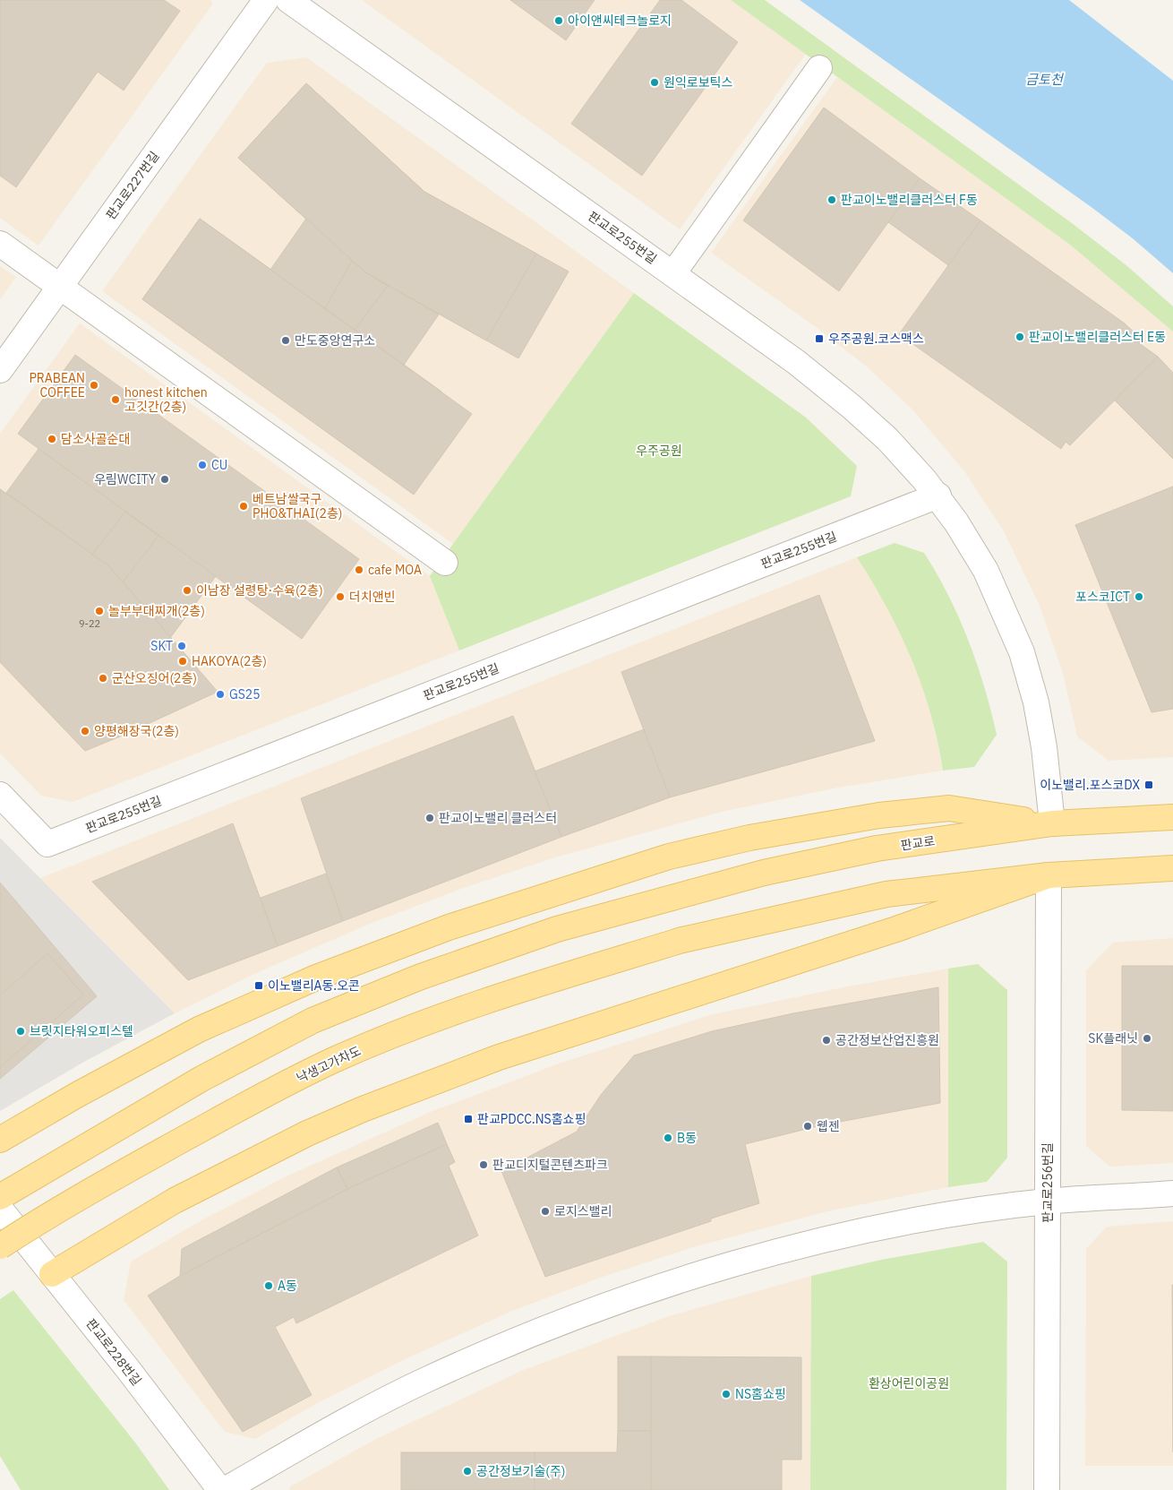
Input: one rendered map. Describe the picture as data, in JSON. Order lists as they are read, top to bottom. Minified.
{"streets":{"main road":["판교로","낙생고가차도"],"street":["판교로227번길","판교로255번길","판교로256번길","판교로228번길"]},"crossings":[["판교로255번길","판교로"],["판교로","판교로228번길"],["낙생고가차도","판교로256번길"]],"water":["금토천"],"parks":["우주공원","환상어린이공원"],"places":{"other":["아이앤씨테크놀로지","원익로보틱스","판교이노밸리클러스터 F동","판교이노밸리클러스터 E동","만도중앙연구소","PRABEAN COFFEE","honest kitchen 고깃간(2층)","담소사골순대","CU","우림WCITY","베트남쌀국구 PHO&THAI(2층)","cafe MOA","이남장 설령탕·수육(2층)","더치앤빈","포스코ICT","놀부부대찌개(2층)","SKT","HAKOYA(2층)","군산오징어(2층)","GS25","양평해장국(2층)","판교이노밸리 클러스터","브릿지타워오피스텔","SK플래닛","공간정보산업진흥원","웹젠","B동","판교디지털콘텐츠파크","로지스밸리","A동","NS홈쇼핑","공간정보기술(주)"],"transit":["우주공원.코스맥스","이노밸리.포스코DX","이노밸리A동.오콘","판교PDCC.NS홈쇼핑"]},"house_numbers":["9-22"]}
